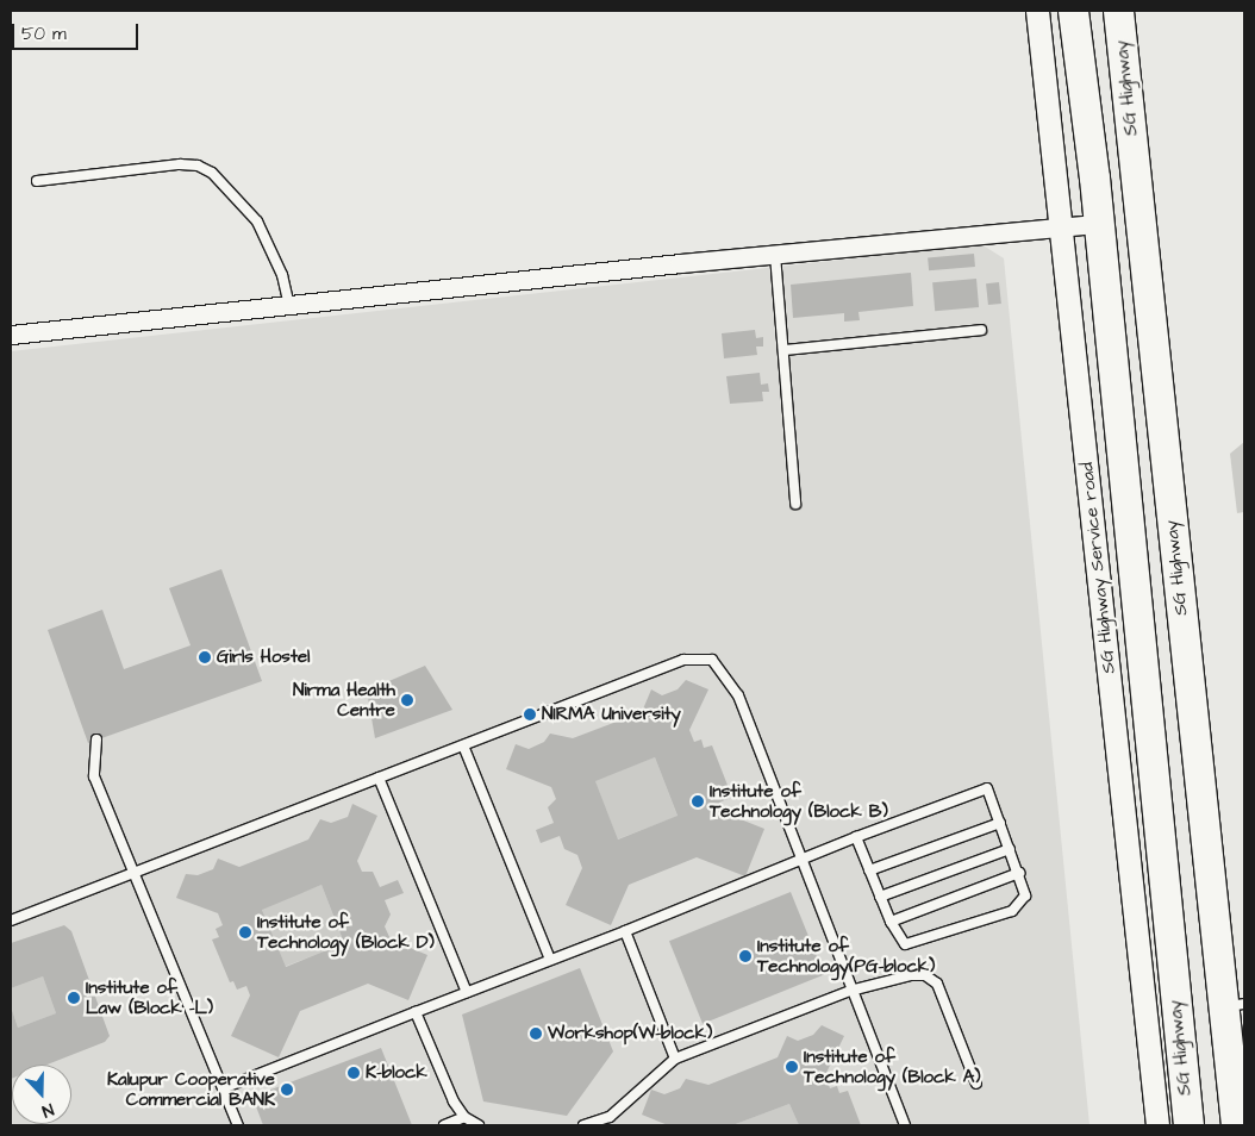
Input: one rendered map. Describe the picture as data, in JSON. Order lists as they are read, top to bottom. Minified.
{"streets":{"highway":["SG Highway"],"street":["SG Highway Service road"]},"places":["Girls Hostel","Nirma Health Centre","NIRMA University","Institute of Technology (Block B)","Institute of Technology (Block D)","Institute of Technology(PG-block)","Institute of Law (Block -L)","Workshop(W-block)","Institute of Technology (Block A)","K-block","Kalupur Cooperative Commercial BANK"],"scale_bar":"50 m","north":"bottom"}
